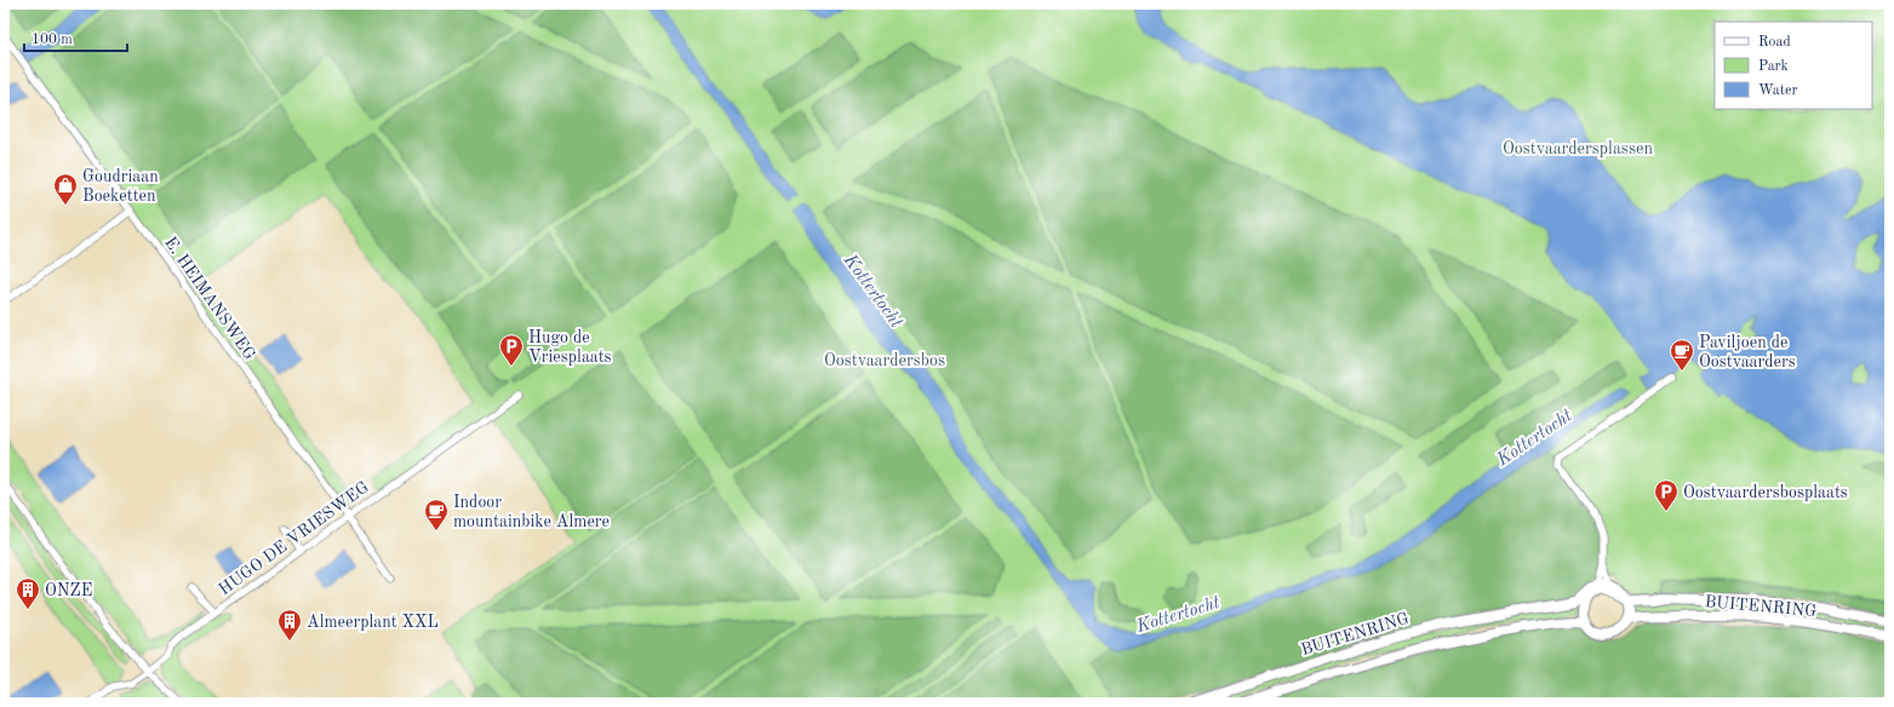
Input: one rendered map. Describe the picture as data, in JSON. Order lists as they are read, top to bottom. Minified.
{"streets":{"highway":["BUITENRING"],"street":["E. HEIMANSWEG","HUGO DE VRIESWEG"]},"crossings":[["E. HEIMANSWEG","HUGO DE VRIESWEG"]],"water":["Kottertocht"],"parks":["Oostvaardersplassen","Oostvaardersbos"],"places":{"shop":["Goudriaan Boeketten"],"parking":["Hugo de Vriesplaats","Oostvaardersbosplaats"],"cafe":["Paviljoen de Oostvaarders","Indoor mountainbike Almere"],"building":["ONZE","Almeerplant XXL"]},"legend":["Road","Park","Water"],"scale_bar":"100 m"}
